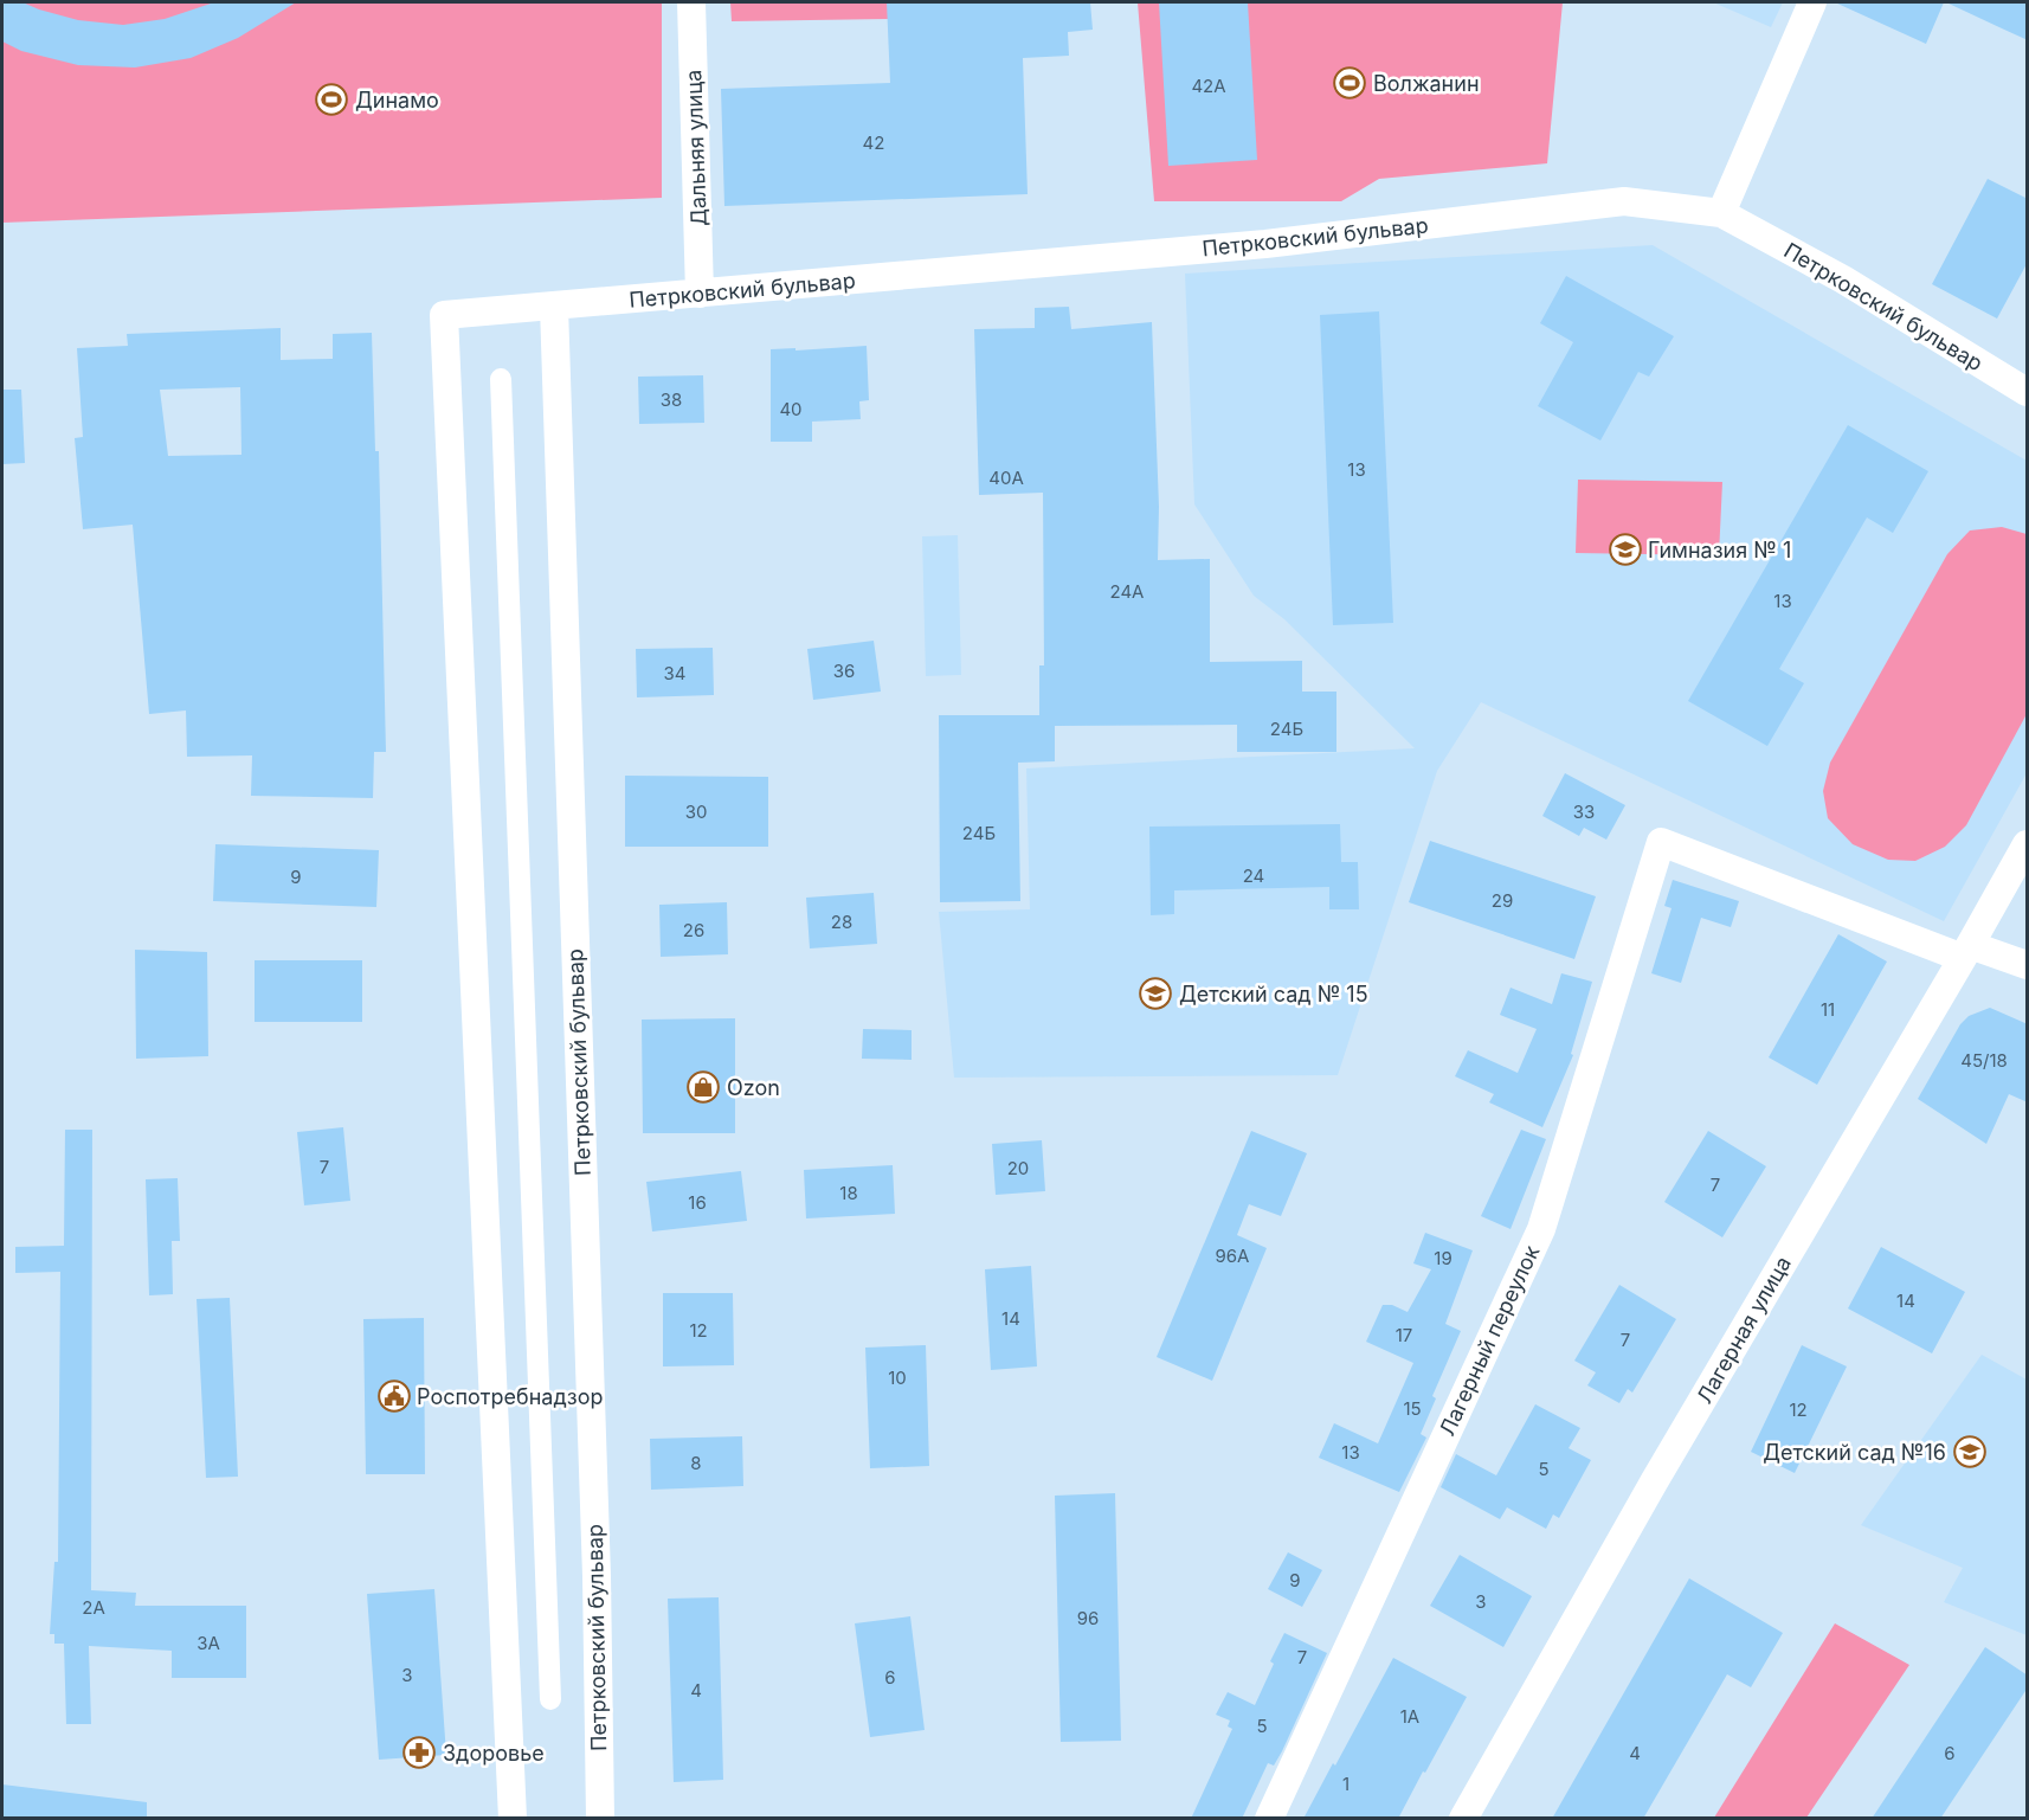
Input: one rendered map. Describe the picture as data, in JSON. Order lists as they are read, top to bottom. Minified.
{"streets":{"street":["Дальняя улица","Петрковский бульвар","Лагерная улица","Лагерный переулок"]},"crossings":[["Дальняя улица","Петрковский бульвар"],["Лагерная улица","Лагерный переулок"]],"places":{"sports":["Волжанин","Динамо"],"school or university":["Гимназия № 1","Детский сад № 15","Детский сад №16"],"shop":["Ozon"],"public building":["Роспотребнадзор"],"pharmacy":["Здоровье"]},"house_numbers":["42А","42","38","40","13","40А","24А","13","36","34","24Б","30","33","24Б","24","9","29","28","26","11","45/18","7","20","7","18","16","96А","19","14","14","12","17","7","10","15","12","13","8","5","9","3","2А","96","3А","7","3","6","4","1А","5","4","6","1"]}
